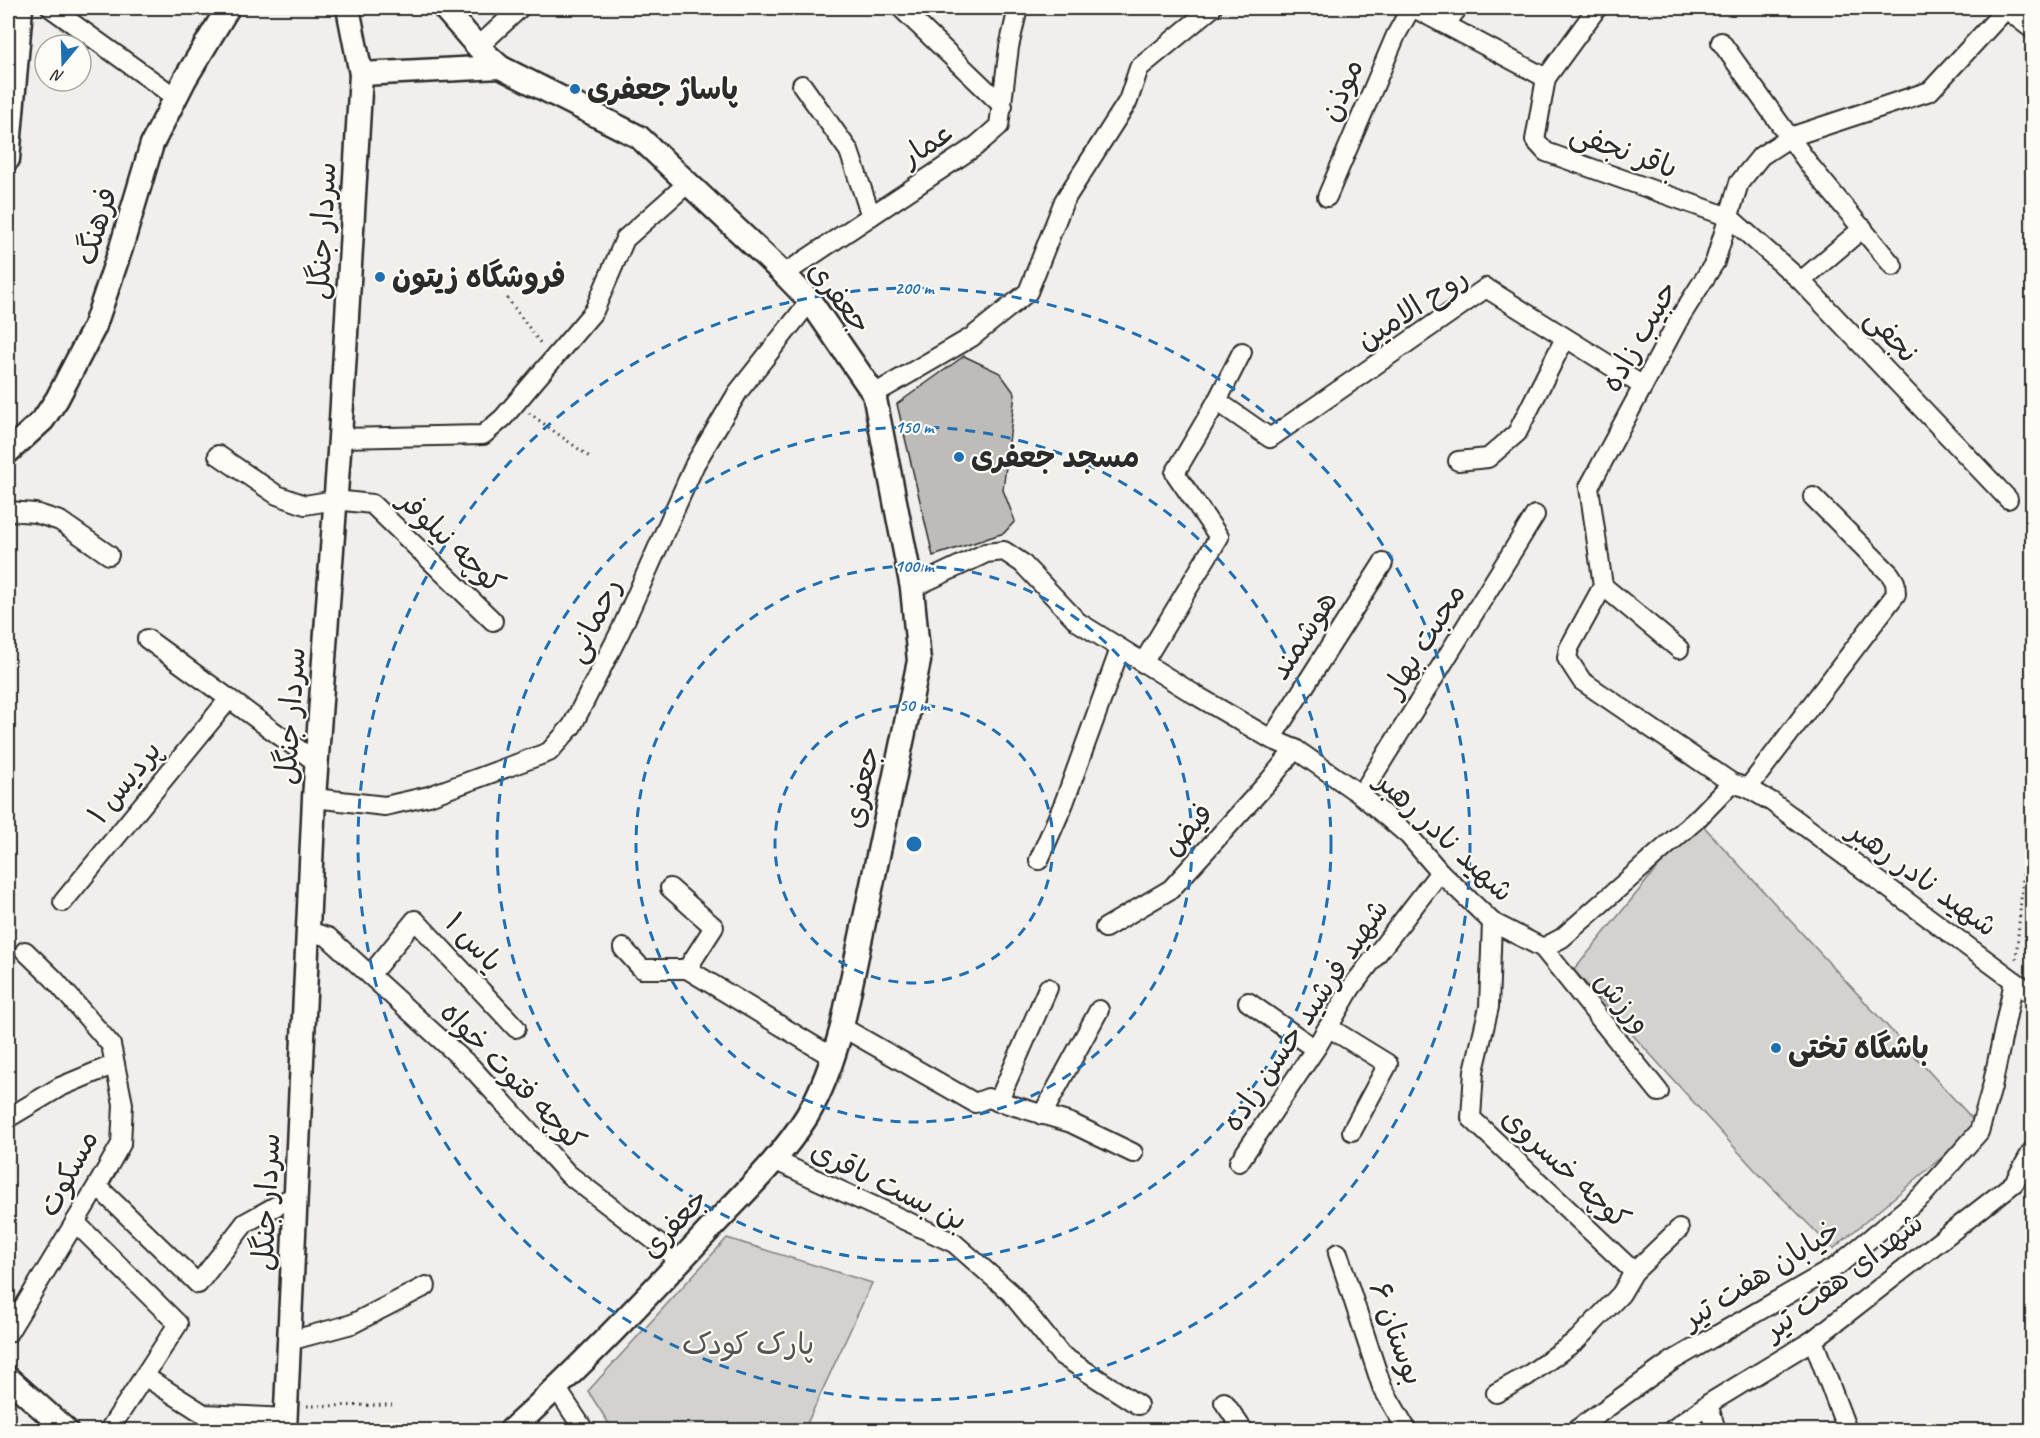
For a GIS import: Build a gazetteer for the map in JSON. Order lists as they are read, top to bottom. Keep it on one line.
{"streets":{"main road":["فرهنگ","سردار جنگل","جعفری"],"street":["موذن","عمار","باقر نجفی","روح الامین","نجفی","حبیب زاده","کوچه نیلوفر","رحمانی","هوشمند","محبت بهار","پردیس ۱","فیض","شهید نادر رهبر","یاس ۱","ورزش","شهید فرشید حسن زاده","کوچه فتوت خواه","کوچه خسروی","مسکوت","بن بست باقری","خیابان هفت تیر","شهدای هفت تیر","بوستان ۶"]},"crossings":[["عمار","جعفری"],["باقر نجفی","نجفی"],["باقر نجفی","حبیب زاده"],["سردار جنگل","کوچه نیلوفر"],["سردار جنگل","رحمانی"],["سردار جنگل","کوچه فتوت خواه"],["جعفری","رحمانی"],["جعفری","شهید نادر رهبر"],["جعفری","کوچه فتوت خواه"],["جعفری","بن بست باقری"],["روح الامین","حبیب زاده"],["نجفی","حبیب زاده"],["هوشمند","شهید نادر رهبر"],["محبت بهار","شهید نادر رهبر"],["فیض","شهید نادر رهبر"],["شهید نادر رهبر","ورزش"],["شهید نادر رهبر","شهید فرشید حسن زاده"],["شهید نادر رهبر","کوچه خسروی"],["شهید نادر رهبر","خیابان هفت تیر"],["یاس ۱","کوچه فتوت خواه"]],"parks":["پارک کودک"],"places":["پاساژ جعفری","فروشگاه زیتون","مسجد جعفری","باشگاه تختی"],"north":"bottom","rings":["200 m","150 m","100 m","50 m"]}
